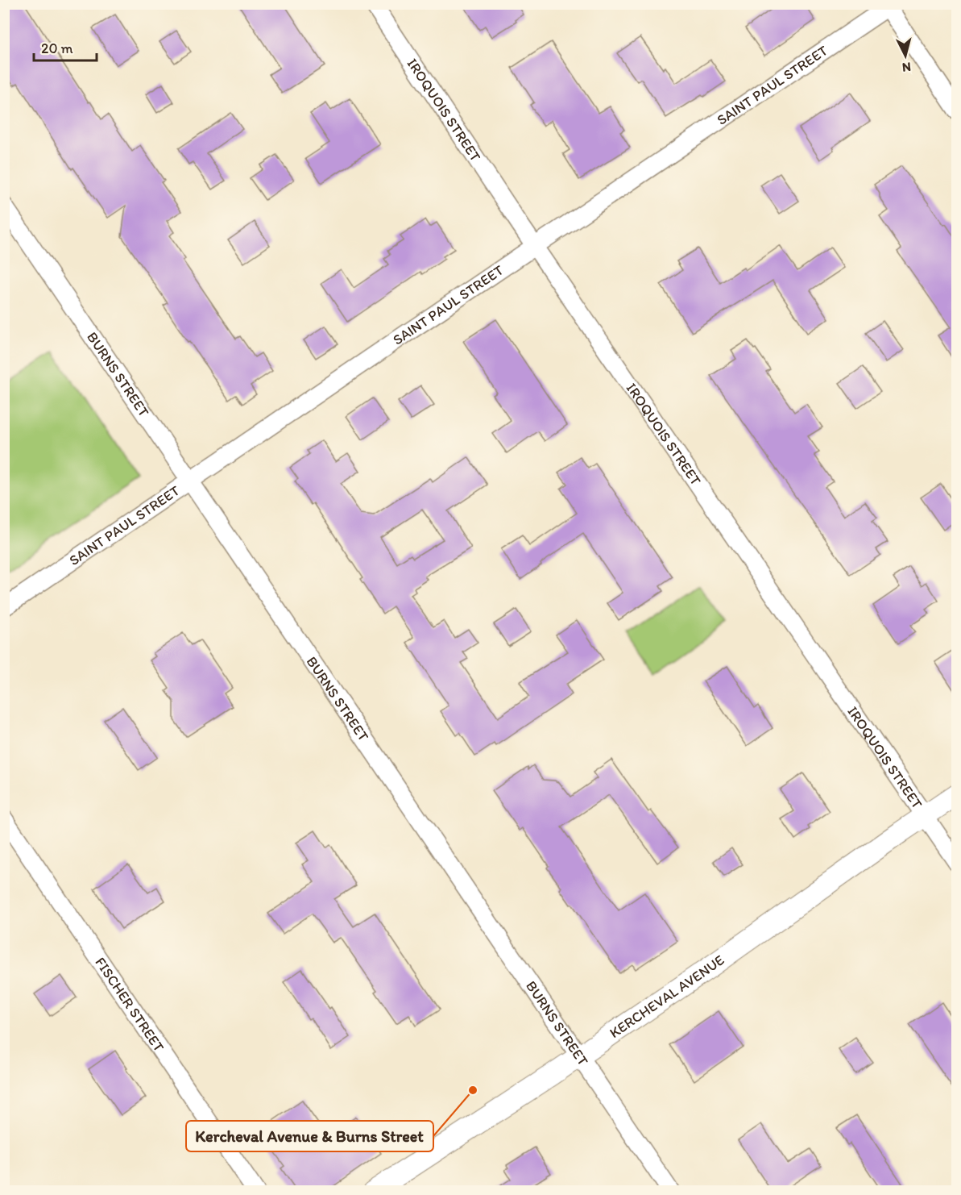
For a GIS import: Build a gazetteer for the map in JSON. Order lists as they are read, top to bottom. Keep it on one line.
{"streets":{"street":["SAINT PAUL STREET","IROQUOIS STREET","BURNS STREET","KERCHEVAL AVENUE","FISCHER STREET"]},"crossings":[["SAINT PAUL STREET","IROQUOIS STREET"],["SAINT PAUL STREET","BURNS STREET"],["IROQUOIS STREET","KERCHEVAL AVENUE"],["BURNS STREET","KERCHEVAL AVENUE"]],"places":["Kercheval Avenue & Burns Street"],"scale_bar":"20 m","north":"bottom"}
